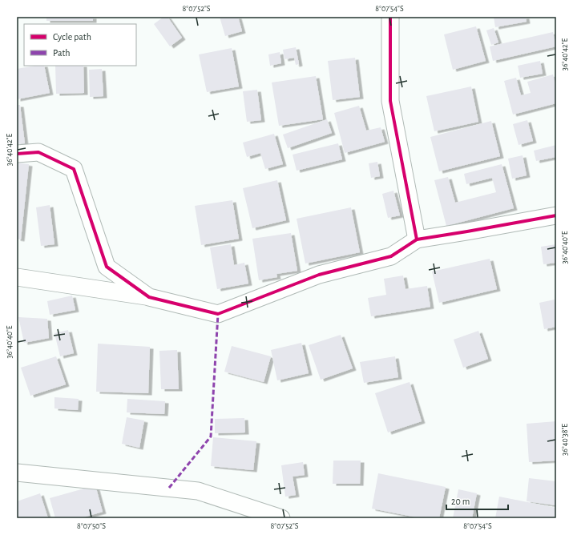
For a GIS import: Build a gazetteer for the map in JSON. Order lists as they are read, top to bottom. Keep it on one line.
{"legend":["Cycle path","Path"],"scale_bar":"20 m","coordinates":["8°07'52\"S","8°07'54\"S","36°40'42\"E","36°40'40\"E","36°40'38\"E","8°07'50\"S"]}
